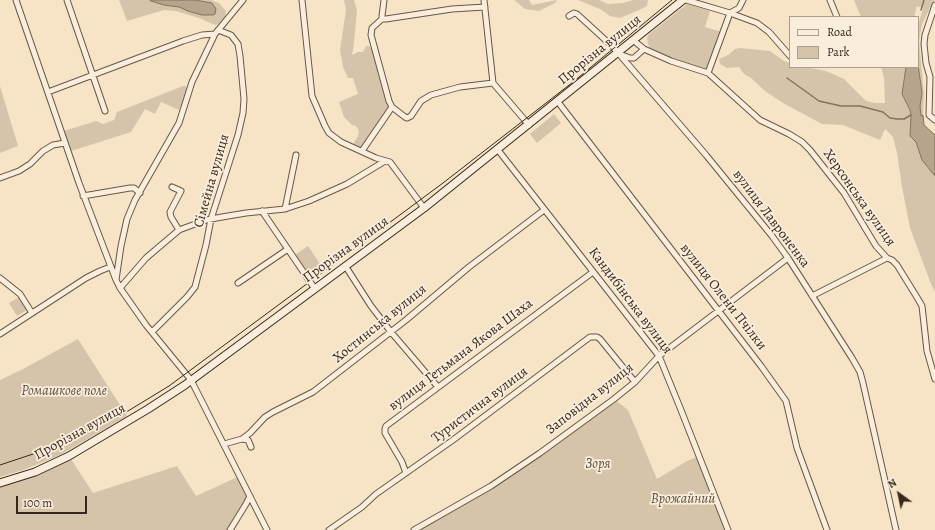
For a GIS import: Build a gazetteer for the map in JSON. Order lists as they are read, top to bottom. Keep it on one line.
{"streets":{"main road":["Прорізна вулиця"],"street":["Сімейна вулиця","Херсонська вулиця","вулиця Лавроненка","вулиця Олени Пчілки","Кандибінська вулиця","Хостинська вулиця","вулиця Гетьмана Якова Шаха","Заповідна вулиця","Туристична вулиця"]},"crossings":[["Прорізна вулиця","Херсонська вулиця"],["Прорізна вулиця","вулиця Лавроненка"],["Прорізна вулиця","вулиця Олени Пчілки"],["Прорізна вулиця","Кандибінська вулиця"],["вулиця Лавроненка","Заповідна вулиця"],["вулиця Олени Пчілки","Заповідна вулиця"],["Кандибінська вулиця","Хостинська вулиця"],["Кандибінська вулиця","вулиця Гетьмана Якова Шаха"],["Кандибінська вулиця","Заповідна вулиця"],["вулиця Гетьмана Якова Шаха","Туристична вулиця"],["Заповідна вулиця","Туристична вулиця"]],"parks":["Ромашкове поле","Зоря","Врожайний"],"legend":["Road","Park"],"scale_bar":"100 m","north":"top left"}
